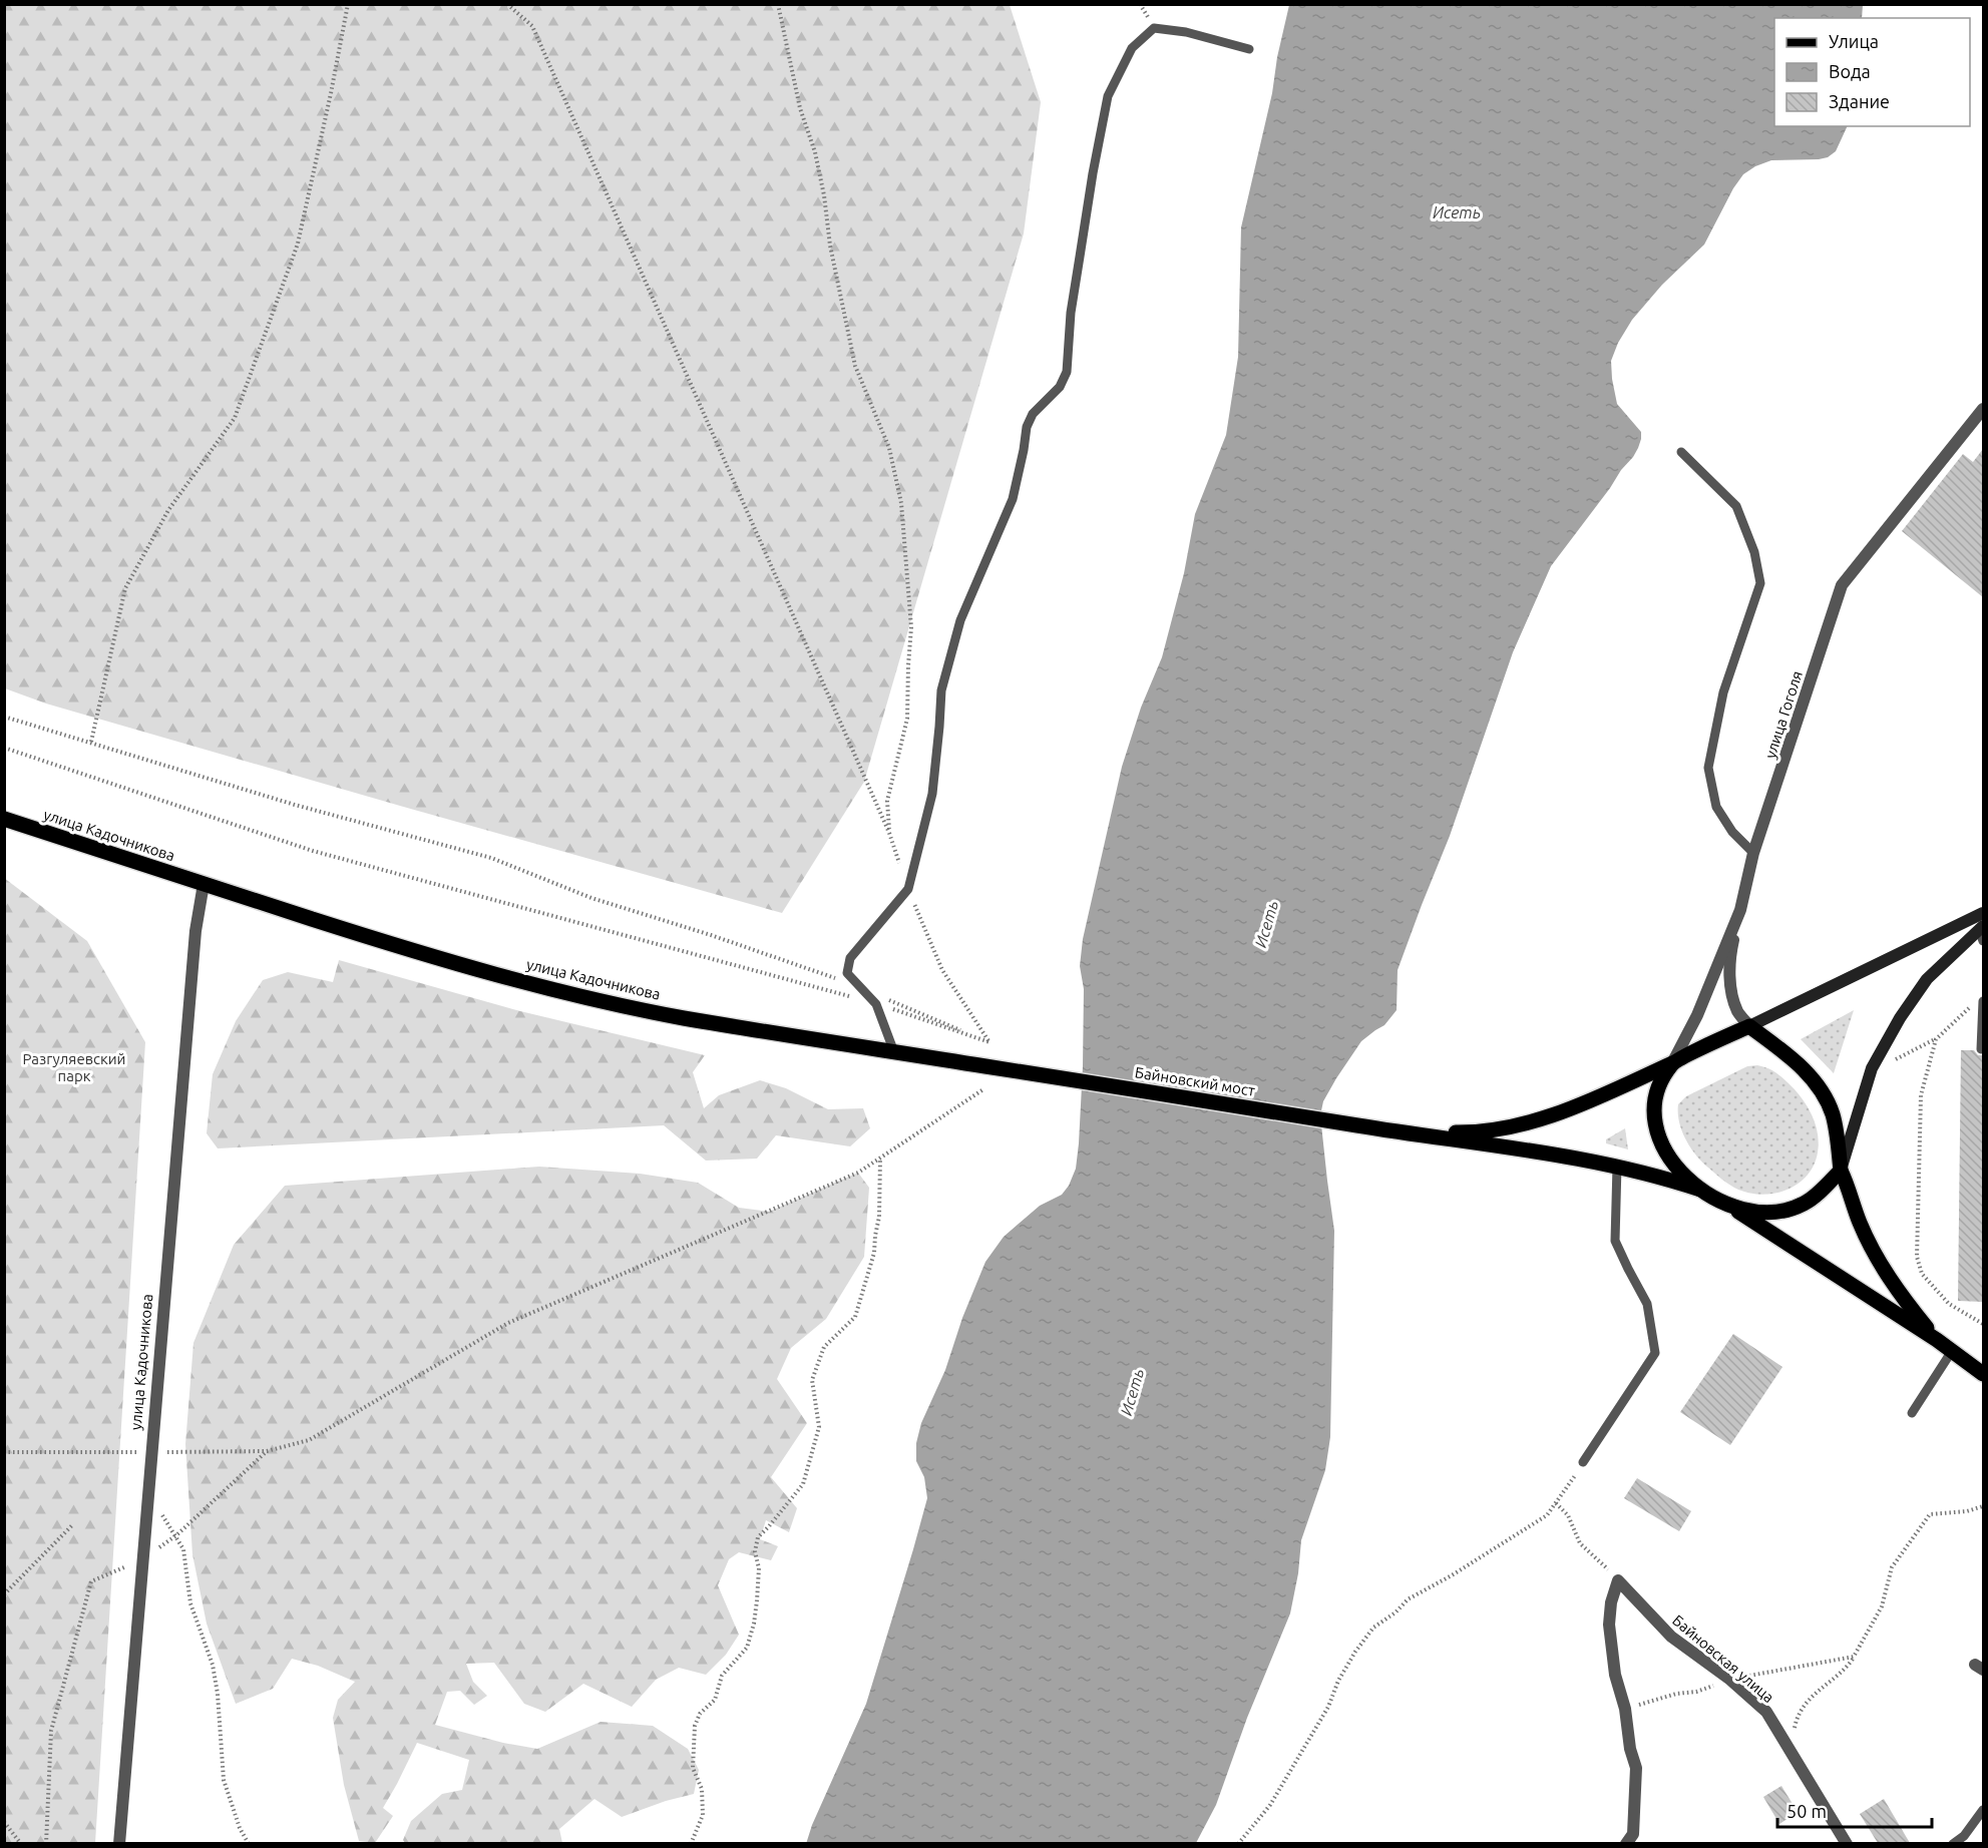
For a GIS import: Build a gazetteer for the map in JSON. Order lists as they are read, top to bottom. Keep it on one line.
{"streets":{"main road":["улица Кадочникова","Байновский мост"],"street":["улица Гоголя","Байновская улица"]},"crossings":[["улица Кадочникова","Байновский мост"]],"water":["Исеть"],"parks":["Разгуляевский парк"],"legend":["Улица","Вода","Здание"],"scale_bar":"50 m"}
